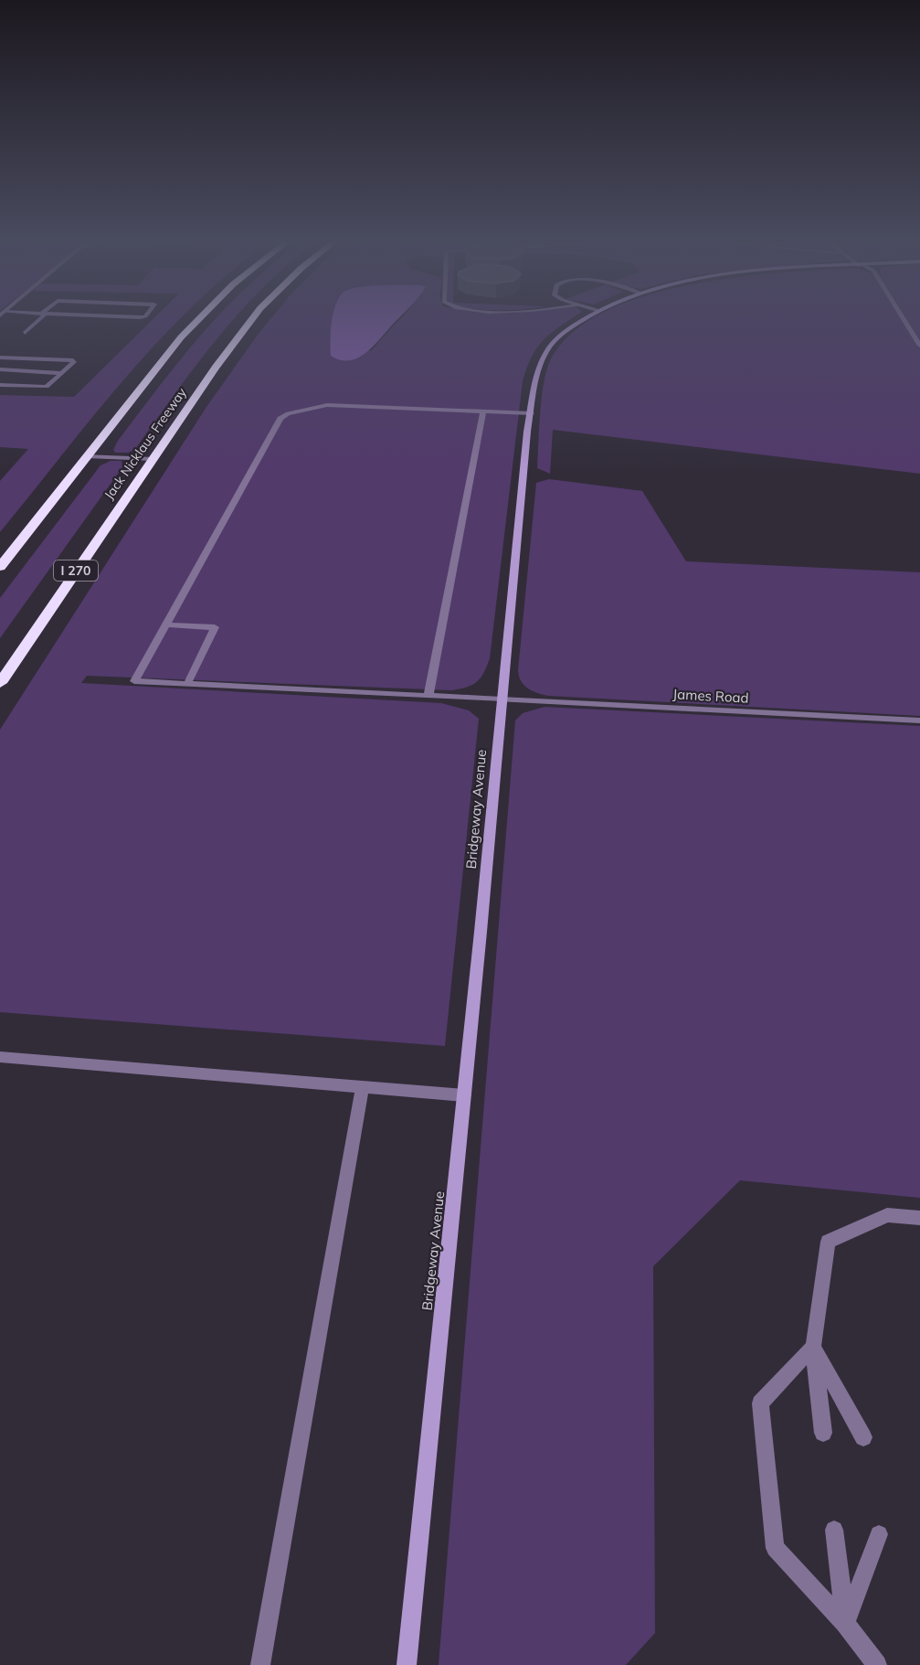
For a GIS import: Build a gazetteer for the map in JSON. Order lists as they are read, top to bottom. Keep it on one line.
{"streets":{"highway":["Jack Nicklaus Freeway","I 270"],"street":["James Road","Bridgeway Avenue"]},"crossings":[["James Road","Bridgeway Avenue"]]}
